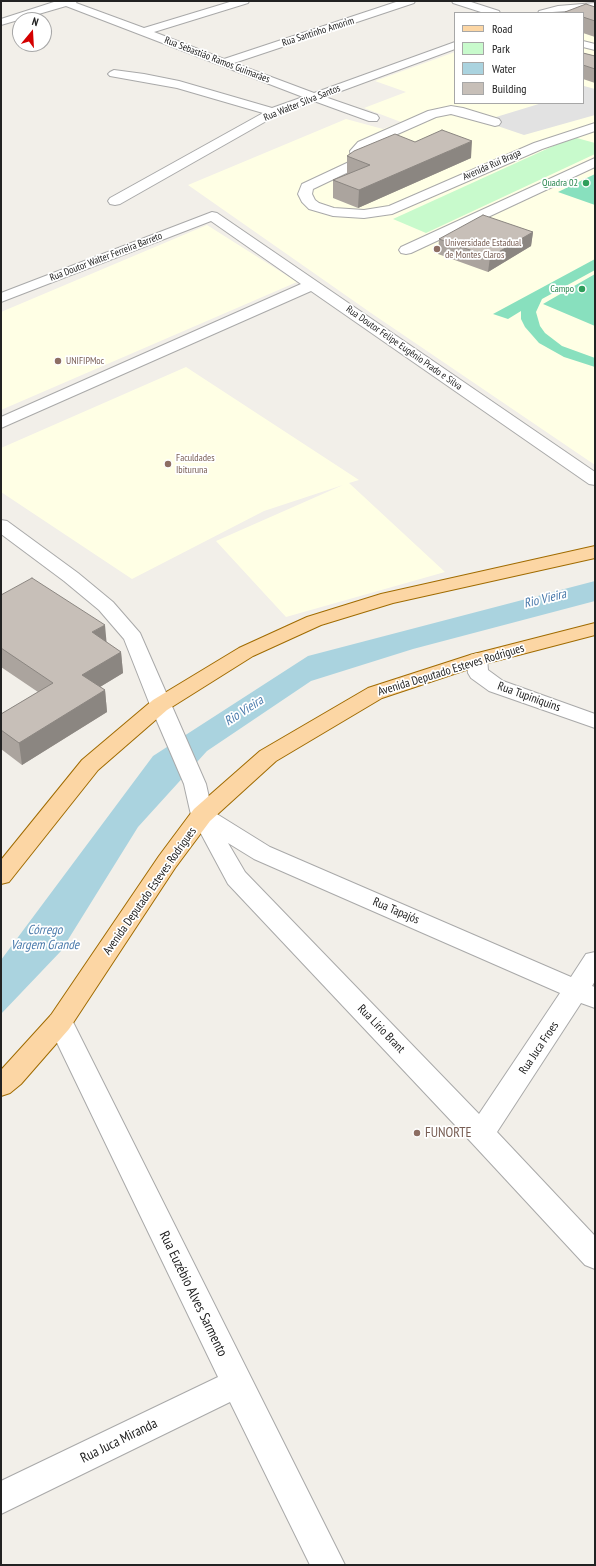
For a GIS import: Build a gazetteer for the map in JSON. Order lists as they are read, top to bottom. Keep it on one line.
{"streets":{"main road":["Avenida Deputado Esteves Rodrigues"],"street":["Rua Santinho Amorim","Rua Sebastião Ramos Guimarães","Rua Walter Silva Santos","Avenida Rui Braga","Rua Doutor Walter Ferreira Barreto","Rua Doutor Felipe Eugênio Prado e Silva","Rua Tupiniquins","Rua Tapajós","Rua Lírio Brant","Rua Juca Froes","Rua Euzébio Alves Sarmento","Rua Juca Miranda"]},"crossings":[["Rua Santinho Amorim","Rua Sebastião Ramos Guimarães"],["Rua Sebastião Ramos Guimarães","Rua Walter Silva Santos"],["Rua Doutor Walter Ferreira Barreto","Rua Doutor Felipe Eugênio Prado e Silva"],["Avenida Deputado Esteves Rodrigues","Rua Tupiniquins"],["Avenida Deputado Esteves Rodrigues","Rua Tapajós"],["Avenida Deputado Esteves Rodrigues","Rua Lírio Brant"],["Avenida Deputado Esteves Rodrigues","Rua Euzébio Alves Sarmento"],["Rua Tapajós","Rua Lírio Brant"],["Rua Tapajós","Rua Juca Froes"],["Rua Lírio Brant","Rua Juca Froes"],["Rua Euzébio Alves Sarmento","Rua Juca Miranda"]],"water":["Rio Vieira","Córrego Vargem Grande"],"places":["Quadra 02","Universidade Estadual de Montes Claros","Campo","UNIFIPMoc","Faculdades Ibituruna","FUNORTE"],"legend":["Road","Park","Water","Building"],"north":"top"}
